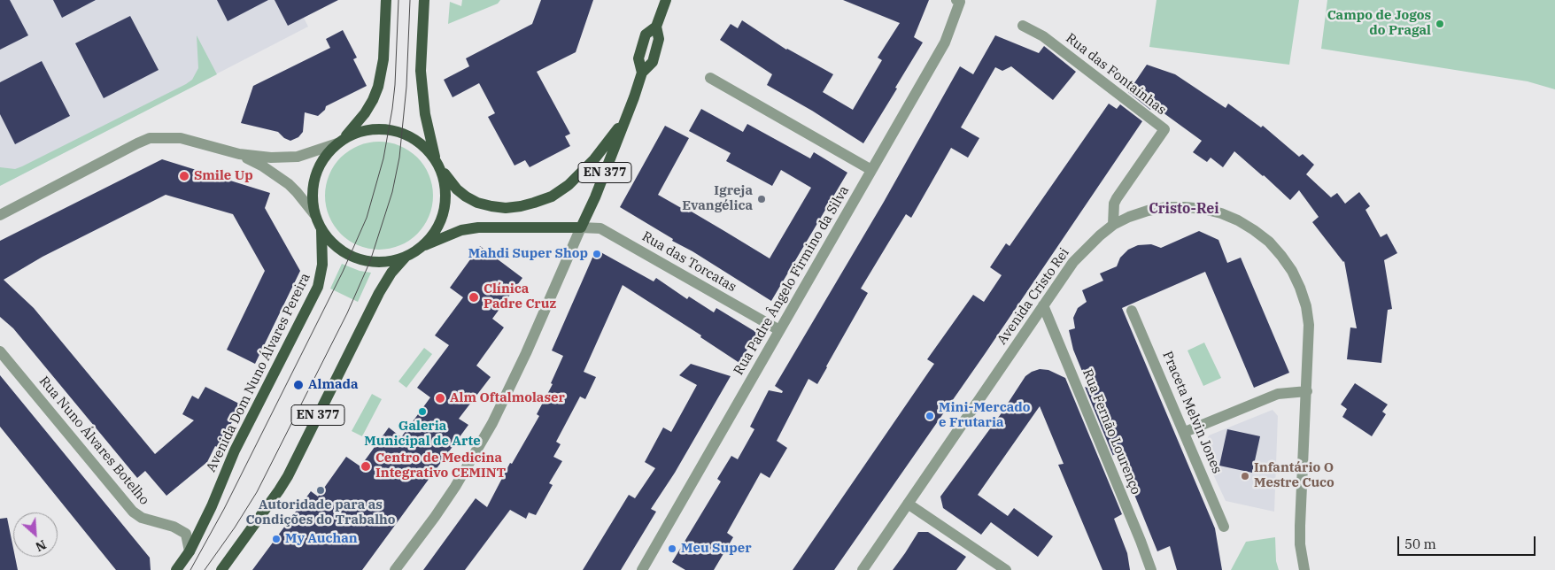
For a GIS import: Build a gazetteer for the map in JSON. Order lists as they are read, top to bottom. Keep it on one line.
{"streets":{"main road":["EN 377","Avenida Dom Nuno Álvares Pereira"],"street":["Rua das Fontaínhas","Rua das Torcatas","Rua Padre Ângelo Firmino da Silva","Avenida Cristo Rei","Praceta Melvin Jones","Rua Fernão Lourenço","Rua Nuno Álvares Botelho"]},"crossings":[["Rua das Fontaínhas","Avenida Cristo Rei"],["EN 377","Rua das Torcatas"],["EN 377","Avenida Dom Nuno Álvares Pereira"],["Rua das Torcatas","Rua Padre Ângelo Firmino da Silva"],["Avenida Cristo Rei","Rua Fernão Lourenço"],["Avenida Dom Nuno Álvares Pereira","Rua Nuno Álvares Botelho"]],"districts":["Cristo-Rei"],"places":["Campo de Jogos do Pragal","Smile Up","Igreja Evangélica","Mahdi Super Shop","Clínica Padre Cruz","Almada","Alm Oftalmolaser","Galeria Municipal de Arte","Mini-Mercado e Frutaria","Centro de Medicina Integrativo CEMINT","Infantário O Mestre Cuco","Autoridade para as Condições do Trabalho","My Auchan","Meu Super"],"scale_bar":"50 m","north":"bottom right"}
